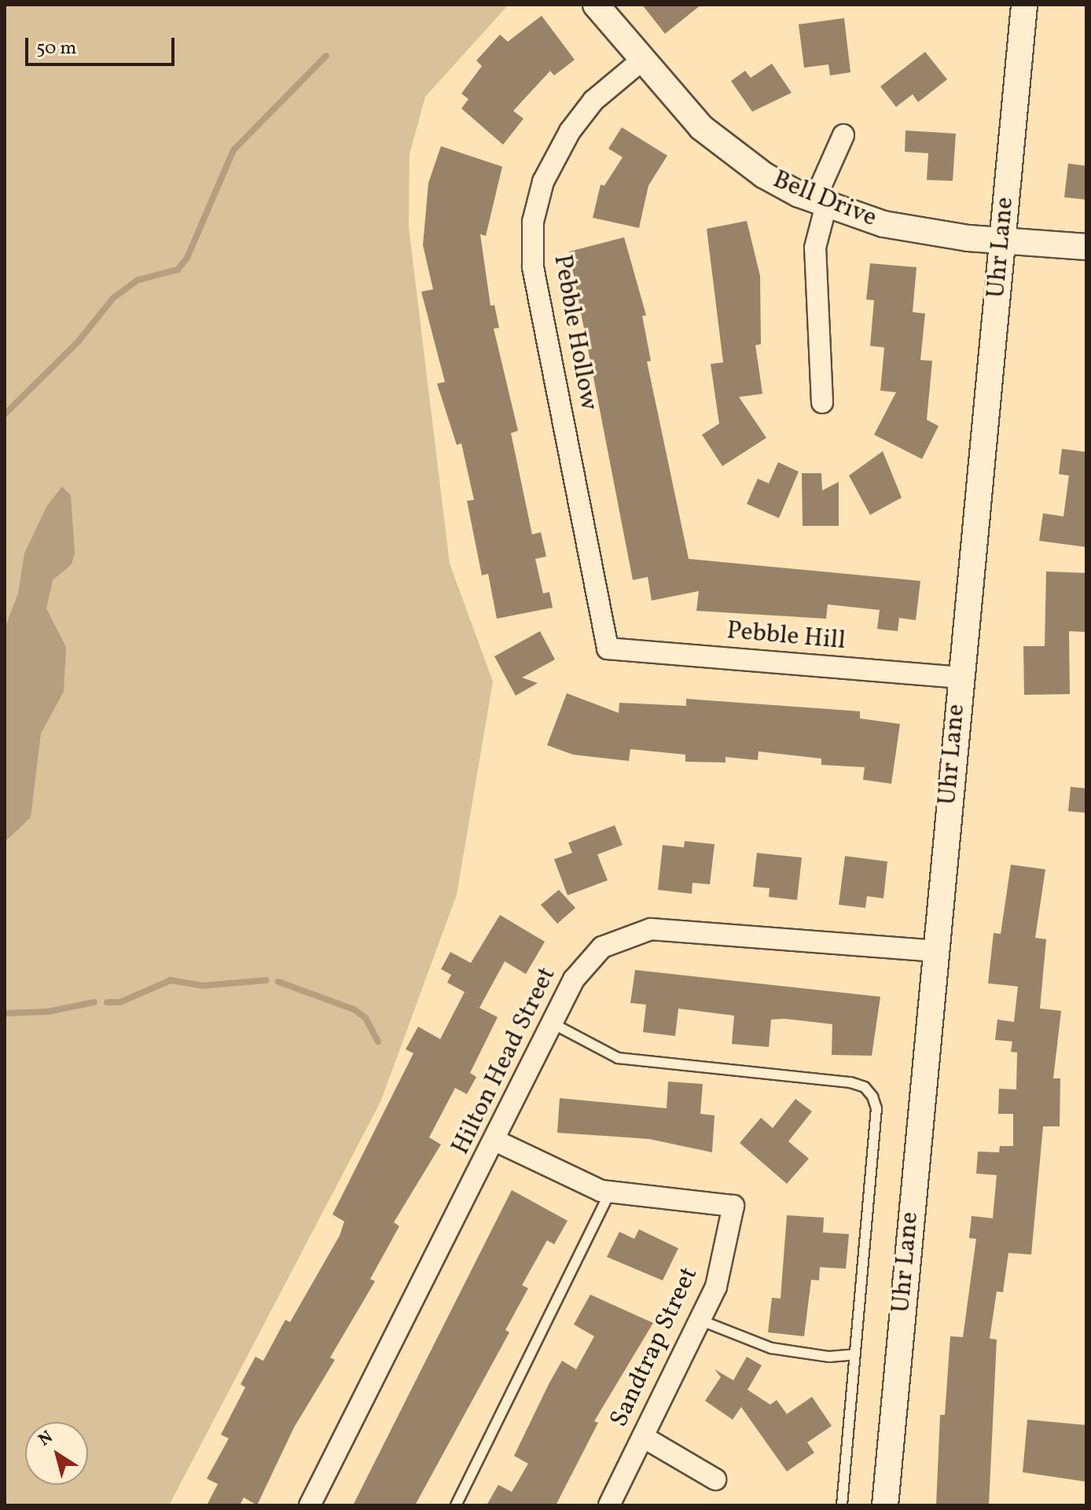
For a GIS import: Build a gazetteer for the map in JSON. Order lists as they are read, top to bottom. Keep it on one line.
{"streets":{"street":["Bell Drive","Uhr Lane","Pebble Hollow","Pebble Hill","Hilton Head Street","Sandtrap Street"]},"crossings":[["Bell Drive","Uhr Lane"],["Bell Drive","Pebble Hollow"],["Uhr Lane","Pebble Hill"],["Uhr Lane","Hilton Head Street"],["Pebble Hollow","Pebble Hill"]],"scale_bar":"50 m","north":"top left"}
